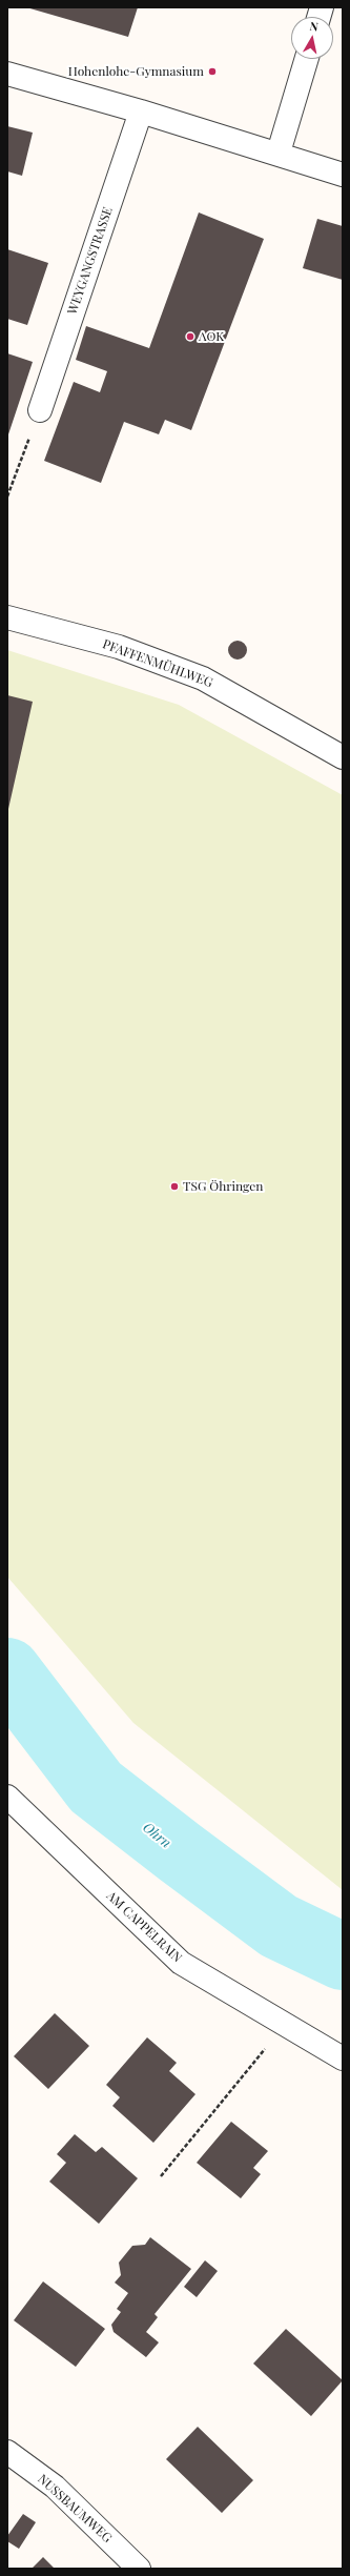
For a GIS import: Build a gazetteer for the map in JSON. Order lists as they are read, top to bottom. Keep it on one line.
{"streets":{"street":["WEYGANGSTRASSE","PFAFFENMÜHLWEG","AM CAPPELRAIN","NUSSBAUMWEG"]},"water":["Ohrn"],"places":["Hohenlohe-Gymnasium","AOK","TSG Öhringen"],"north":"top"}
